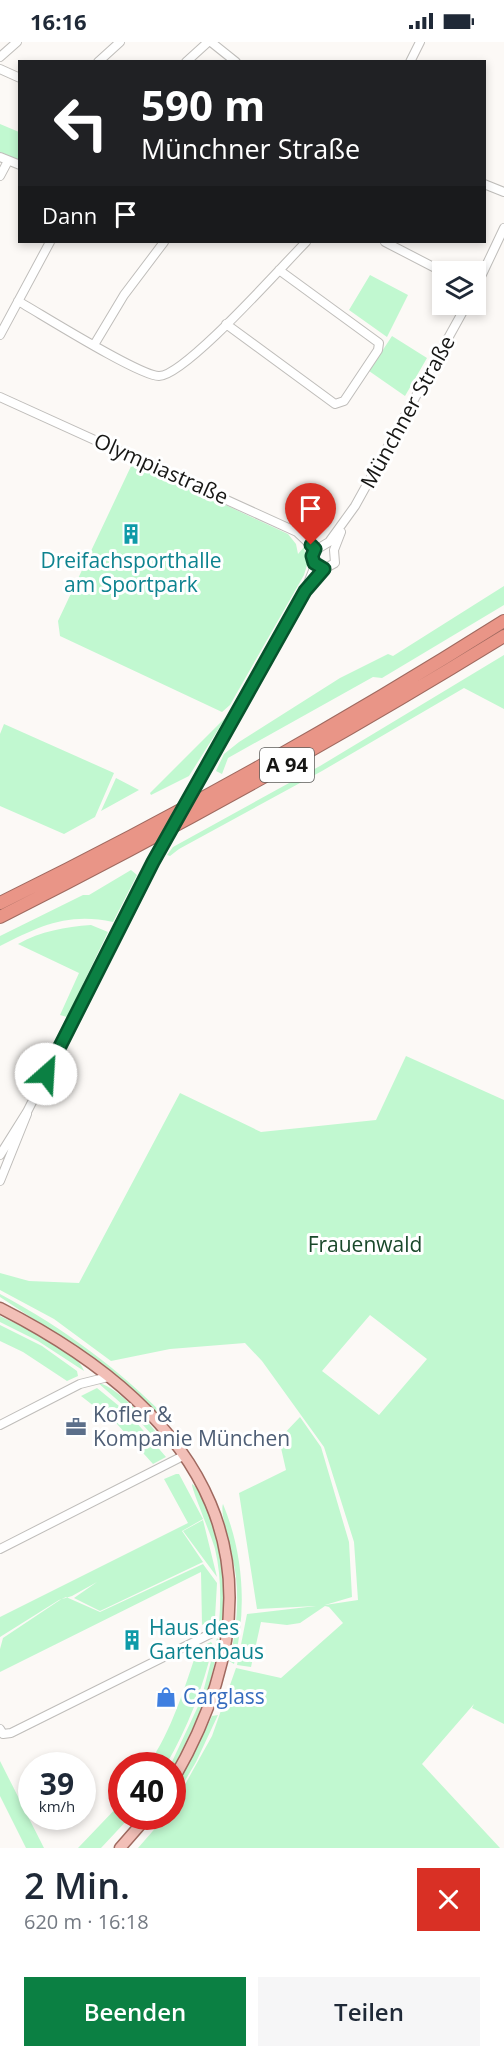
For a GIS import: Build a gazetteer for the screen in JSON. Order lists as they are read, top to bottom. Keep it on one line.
{"streets":{"highway":["A 94"],"street":["Münchner Straße","Olympiastraße"]},"crossings":[["Münchner Straße","Olympiastraße"]],"parks":["Frauenwald"],"places":{"building":["Dreifachsporthalle am Sportpark","Haus des Gartenbaus"],"office":["Kofler & Kompanie München"],"shop":["Carglass"]},"page":{"status":"16:16","turn":["590 m","Münchner Straße"],"then":"Dann","speed":"39 km/h","limit":"40","heading":["2 Min.","620 m · 16:18"],"buttons":["Beenden","Teilen"]}}
